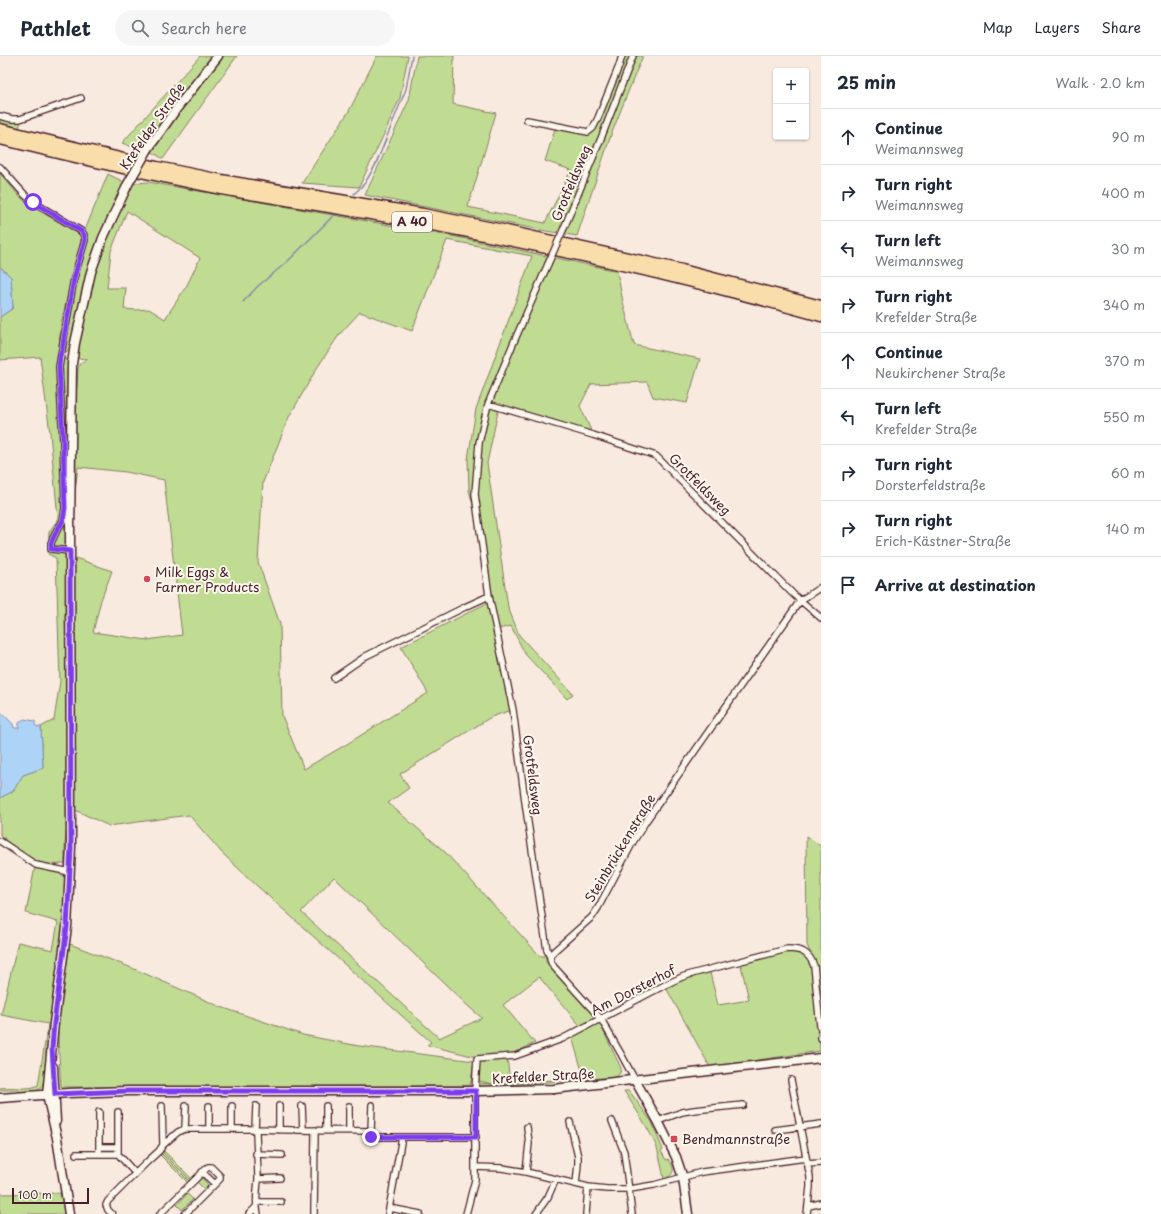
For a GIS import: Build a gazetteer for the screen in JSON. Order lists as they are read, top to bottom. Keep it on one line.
{"streets":{"highway":["A 40"],"main road":["Krefelder Straße"],"street":["Grotfeldsweg","Steinbrückenstraße","Am Dorsterhof"]},"crossings":[["Krefelder Straße","Am Dorsterhof"],["Grotfeldsweg","Steinbrückenstraße"]],"places":{"other":["Milk Eggs & Farmer Products"],"transit":["Bendmannstraße"]},"scale_bar":"100 m","page":{"header":"Pathlet","search":"Search here","nav":["Map","Layers","Share"],"heading":["25 min","Walk · 2.0 km"],"map_buttons":["+","−"],"list":[["Continue","Weimannsweg","90 m"],["Turn right","Weimannsweg","400 m"],["Turn left","Weimannsweg","30 m"],["Turn right","Krefelder Straße","340 m"],["Continue","Neukirchener Straße","370 m"],["Turn left","Krefelder Straße","550 m"],["Turn right","Dorsterfeldstraße","60 m"],["Turn right","Erich-Kästner-Straße","140 m"],"Arrive at destination"],"scale":"100 m"}}
